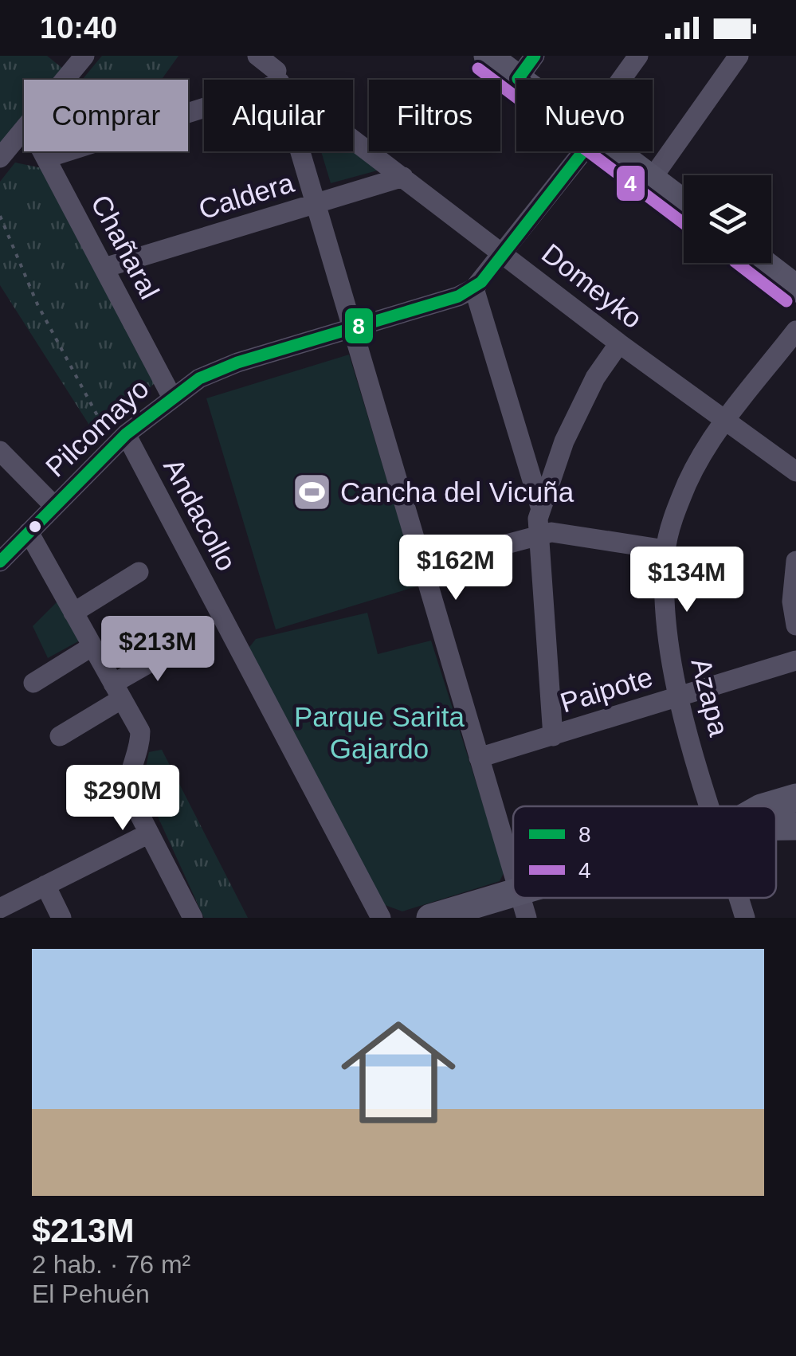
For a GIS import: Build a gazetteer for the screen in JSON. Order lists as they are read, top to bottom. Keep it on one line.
{"streets":{"street":["Caldera","Chañaral","Domeyko","Pilcomayo","Andacollo","Paipote","Azapa"]},"crossings":[["Caldera","Chañaral"],["Caldera","Domeyko"],["Chañaral","Pilcomayo"],["Domeyko","Pilcomayo"],["Domeyko","Azapa"],["Pilcomayo","Andacollo"],["Paipote","Azapa"]],"parks":["Parque Sarita Gajardo"],"places":{"sports":["Cancha del Vicuña"]},"lines":["transit line 8","transit line 4"],"legend":["8","4"],"page":{"status":"10:40","chip":["Comprar","Alquilar","Filtros","Nuevo"],"price":["$162M","$134M","$213M","$290M"],"list":[{"name":"$213M","note":"2 hab. · 76 m² · El Pehuén"}]}}
